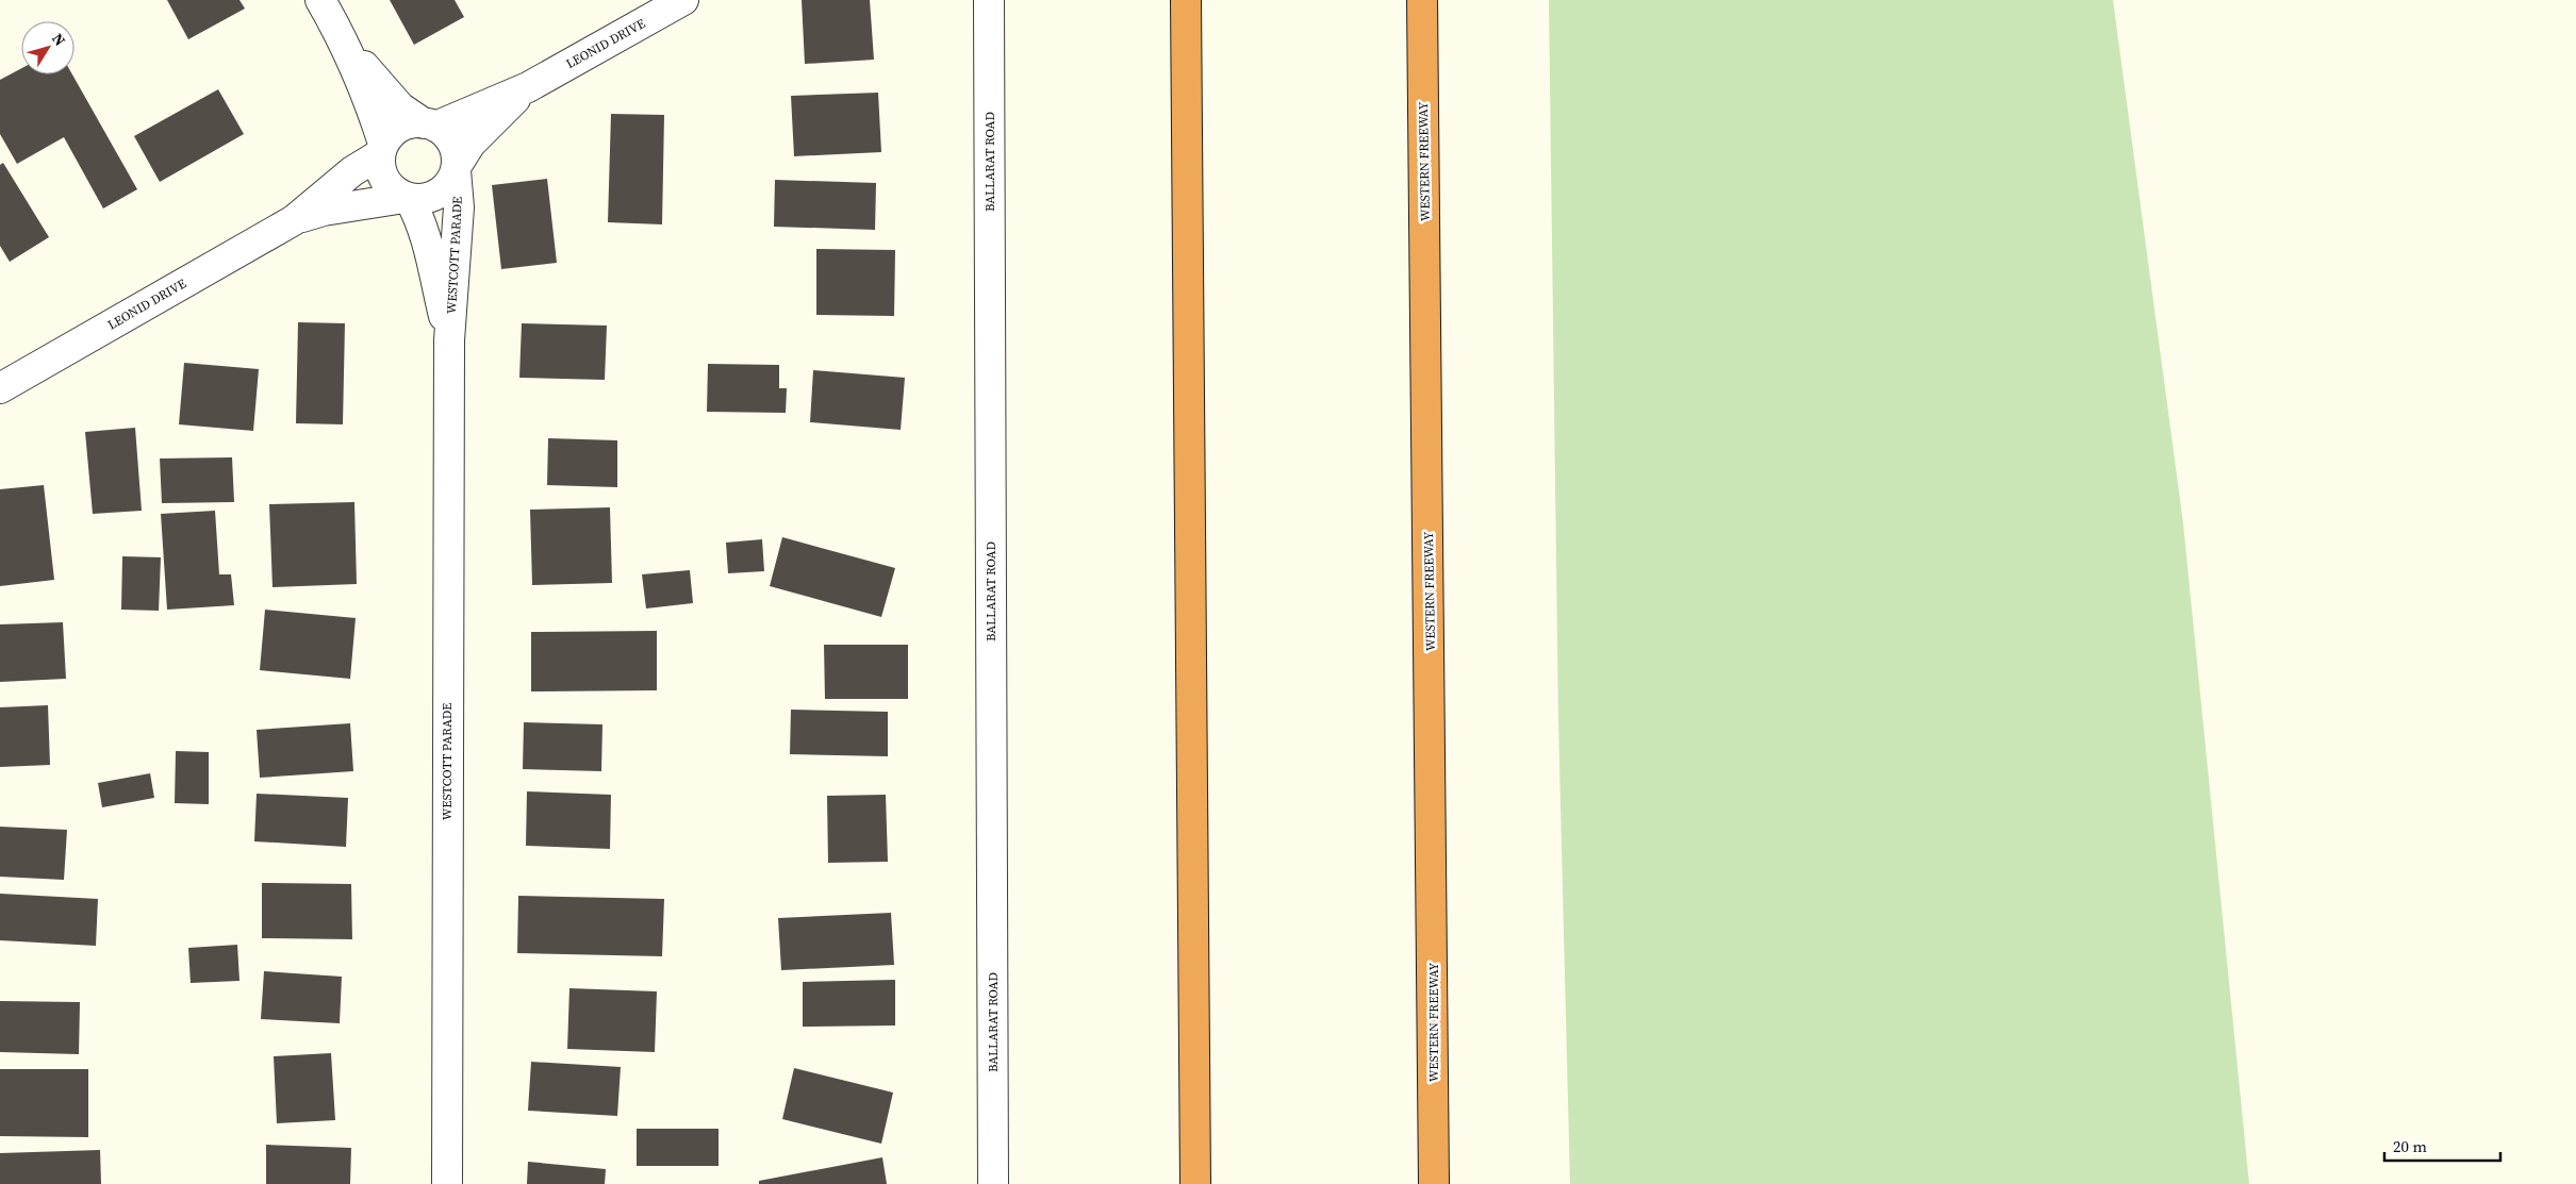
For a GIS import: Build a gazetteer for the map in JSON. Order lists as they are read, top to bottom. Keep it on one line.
{"streets":{"highway":["WESTERN FREEWAY"],"street":["LEONID DRIVE","BALLARAT ROAD","WESTCOTT PARADE"]},"crossings":[["LEONID DRIVE","WESTCOTT PARADE"]],"scale_bar":"20 m","north":"top right"}
